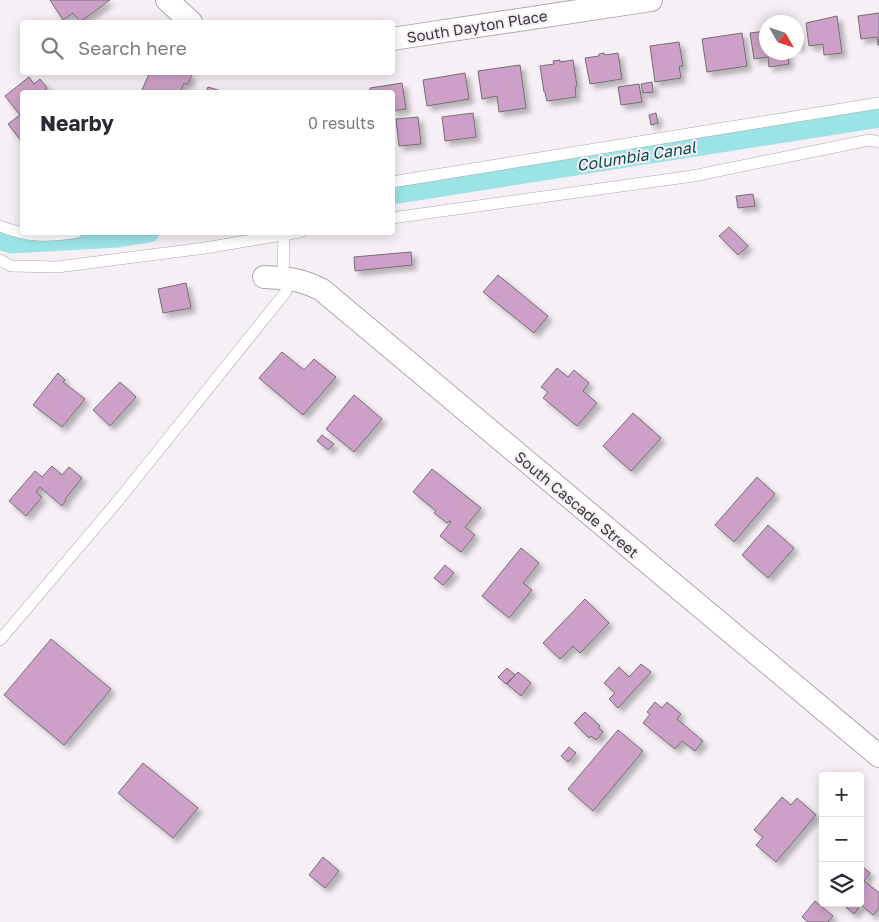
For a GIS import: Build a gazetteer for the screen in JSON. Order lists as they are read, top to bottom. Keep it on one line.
{"streets":{"street":["South Dayton Place","South Cascade Street"]},"water":["Columbia Canal"],"north":"bottom right","page":{"search":"Search here","heading":["Nearby","0 results"],"map_buttons":["+","−"]}}
